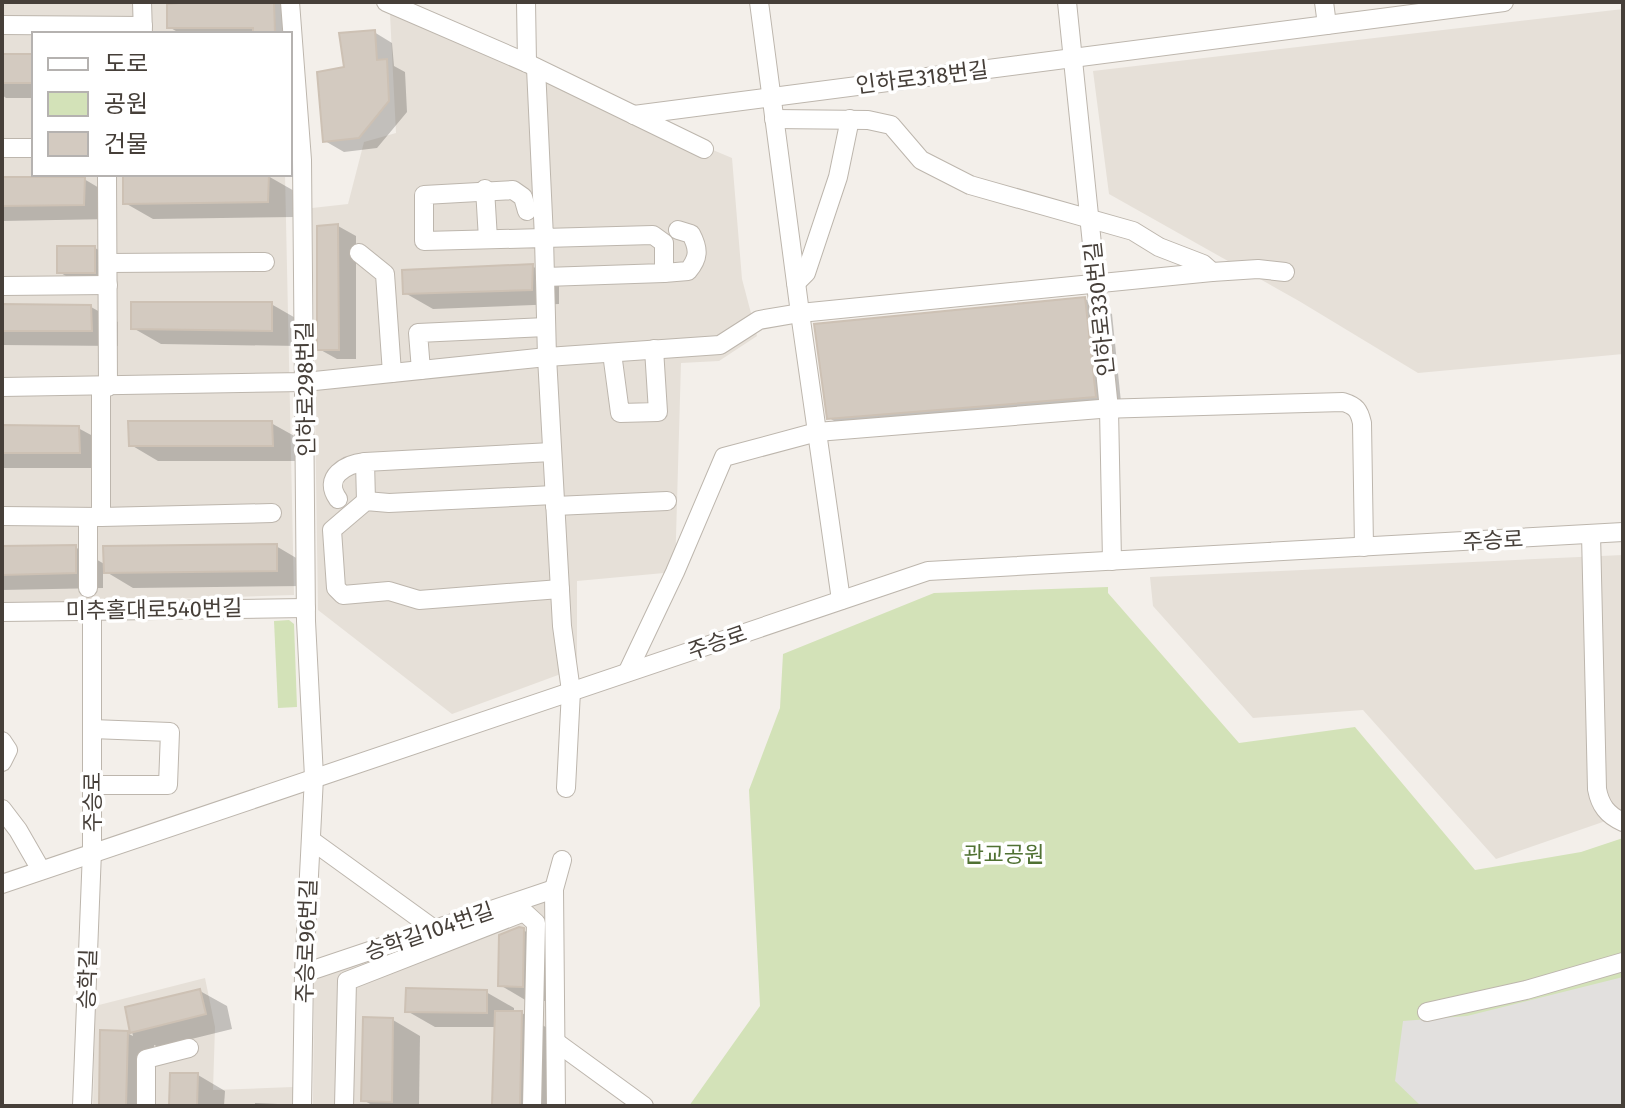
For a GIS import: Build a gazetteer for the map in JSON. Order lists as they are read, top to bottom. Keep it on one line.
{"streets":{"street":["인하로318번길","인하로330번길","인하로298번길","주승로","미추홀대로540번길","승학길104번길","주승로96번길","승학길"]},"crossings":[["인하로318번길","인하로330번길"],["인하로330번길","주승로"],["인하로298번길","주승로"],["인하로298번길","미추홀대로540번길"],["인하로298번길","주승로96번길"],["주승로","미추홀대로540번길"],["주승로","주승로96번길"],["주승로","승학길"],["승학길104번길","주승로96번길"]],"parks":["관교공원"],"legend":["도로","공원","건물"]}
